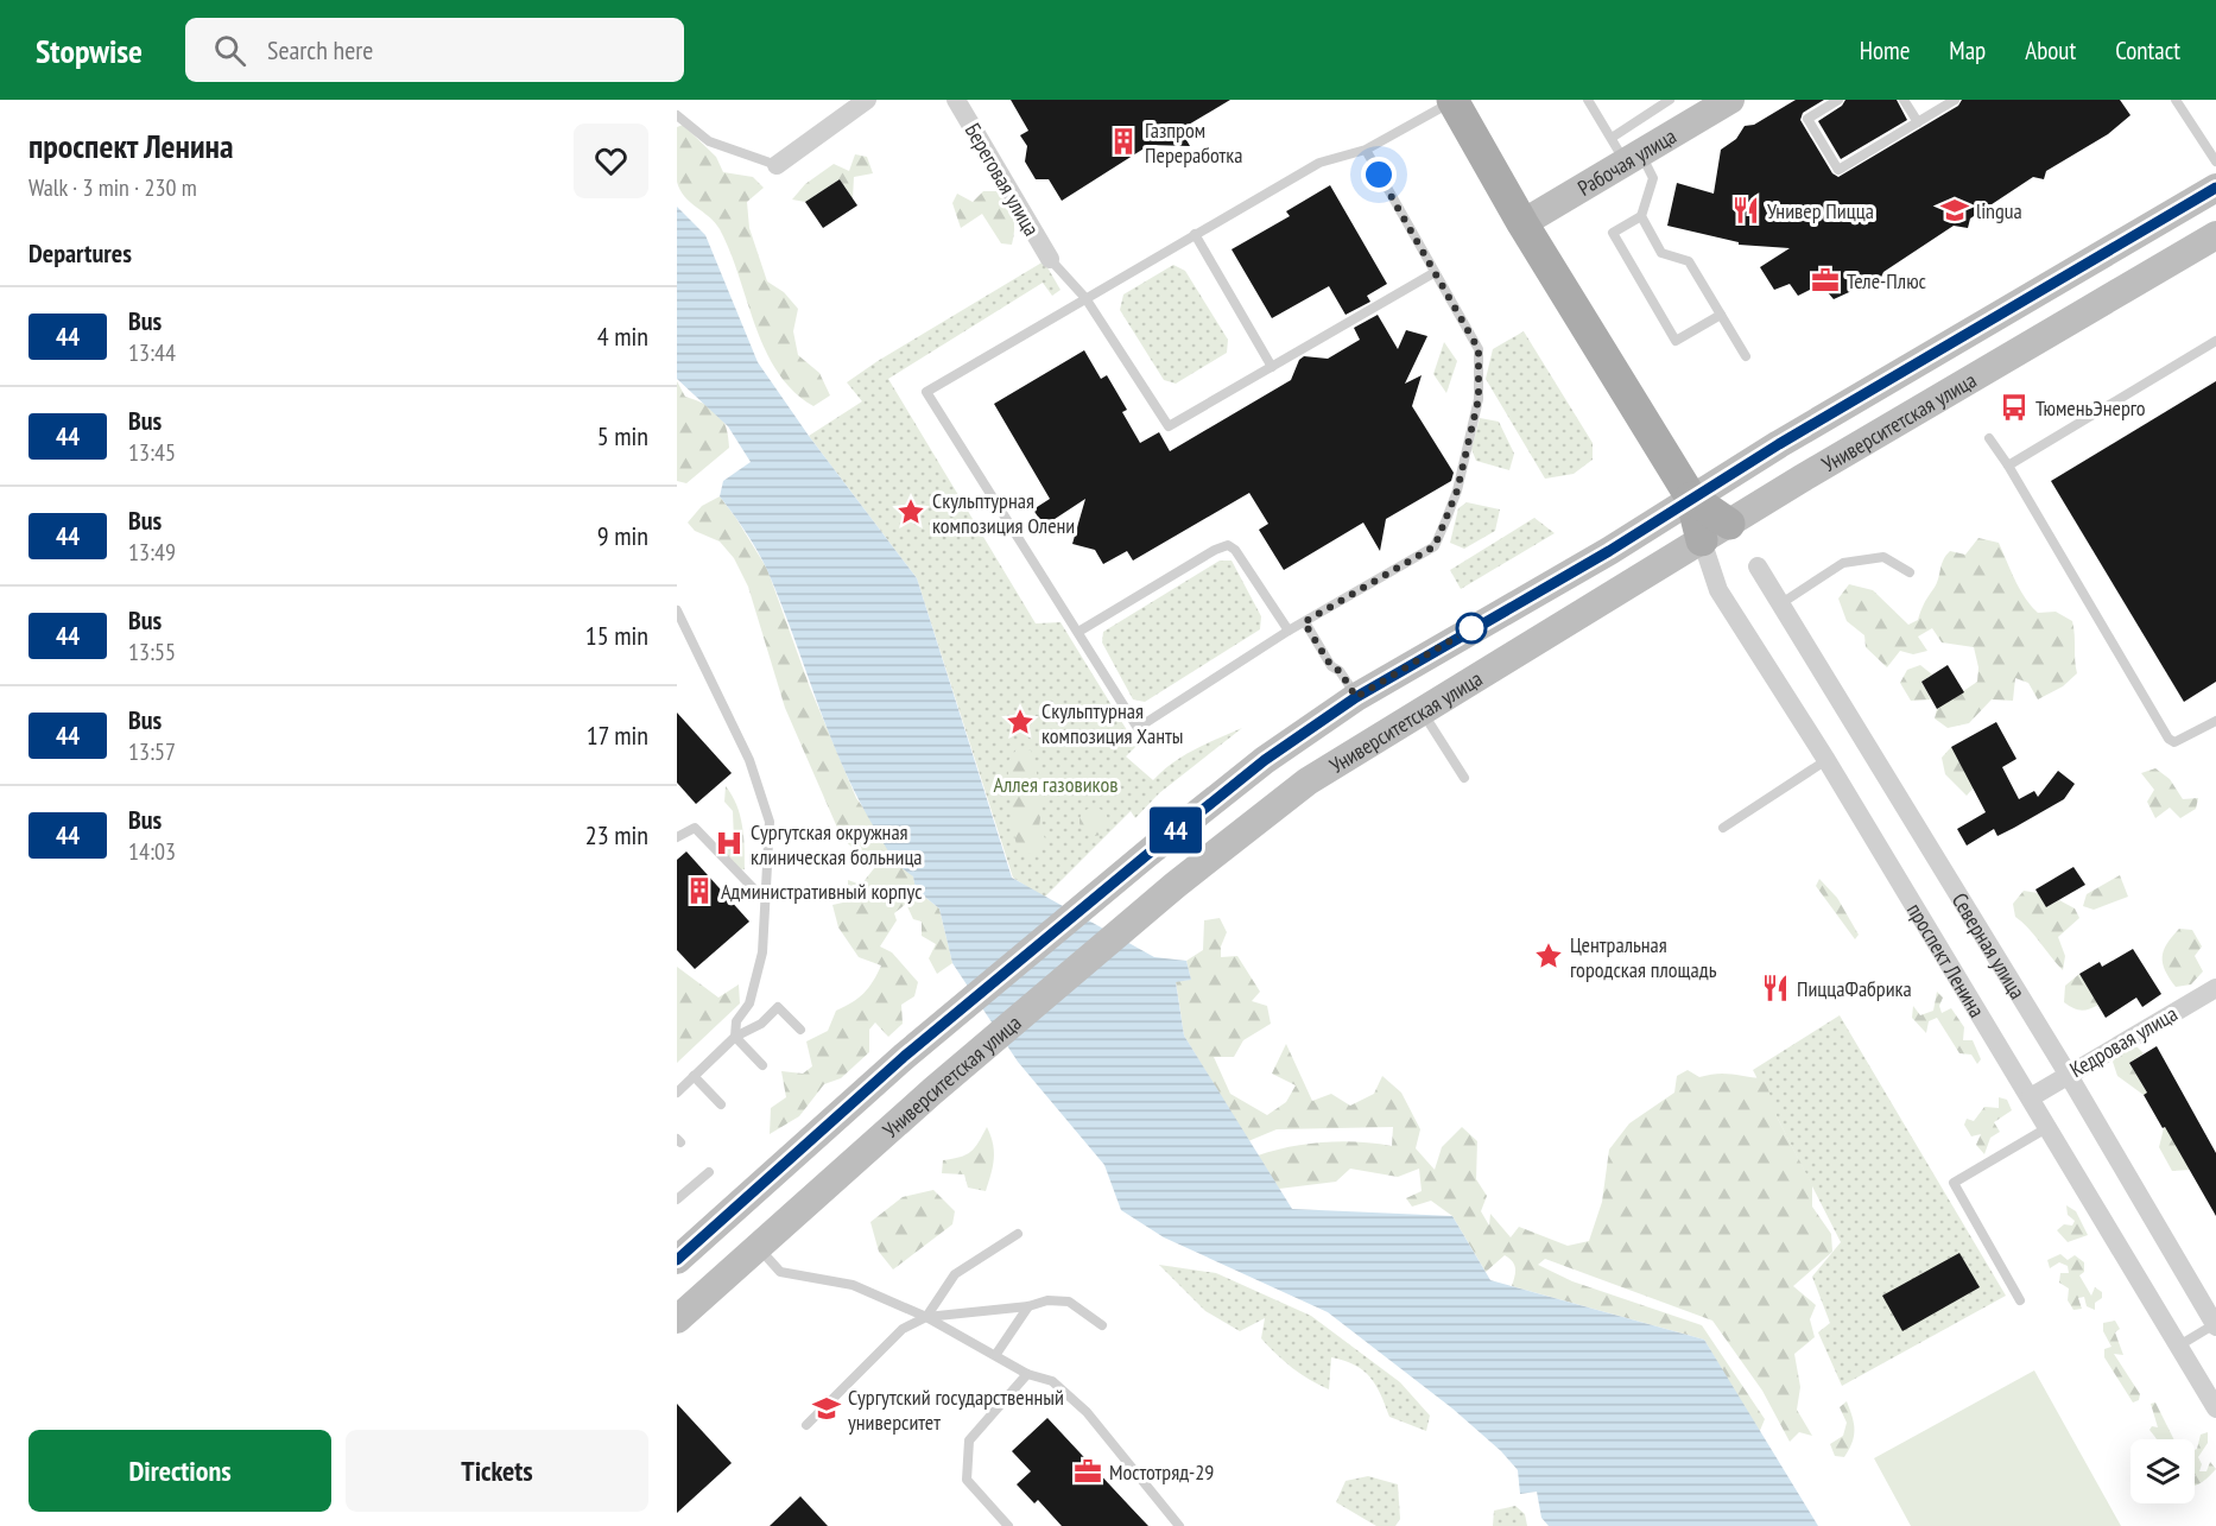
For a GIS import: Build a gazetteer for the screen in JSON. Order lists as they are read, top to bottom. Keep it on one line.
{"streets":{"main road":["Рабочая улица","Университетская улица","проспект Ленина"],"street":["Береговая улица","Северная улица","Кедровая улица"]},"crossings":[["Рабочая улица","проспект Ленина"],["Университетская улица","проспект Ленина"],["Северная улица","Кедровая улица"],["проспект Ленина","Кедровая улица"]],"parks":["Аллея газовиков"],"places":{"building":["Газпром Переработка","Административный корпус"],"restaurant":["Универ Пицца","ПиццаФабрика"],"school or university":["lingua","Сургутский государственный университет"],"office":["Теле-Плюс","Мостотряд-29"],"bus stop":["ТюменьЭнерго"],"place":["Скульптурная композиция Олени","Скульптурная композиция Ханты","Центральная городская площадь"],"hospital":["Сургутская окружная клиническая больница"]},"lines":["bus line 44"],"page":{"header":"Stopwise","search":"Search here","nav":["Home","Map","About","Contact"],"heading":[["проспект Ленина","Walk · 3 min · 230 m"],"Departures"],"on_map":"44","list":[{"mark":"44","name":"Bus","note":"13:44","value":"4 min"},{"mark":"44","name":"Bus","note":"13:45","value":"5 min"},{"mark":"44","name":"Bus","note":"13:49","value":"9 min"},{"mark":"44","name":"Bus","note":"13:55","value":"15 min"},{"mark":"44","name":"Bus","note":"13:57","value":"17 min"},{"mark":"44","name":"Bus","note":"14:03","value":"23 min"}],"buttons":["Directions","Tickets"]}}
